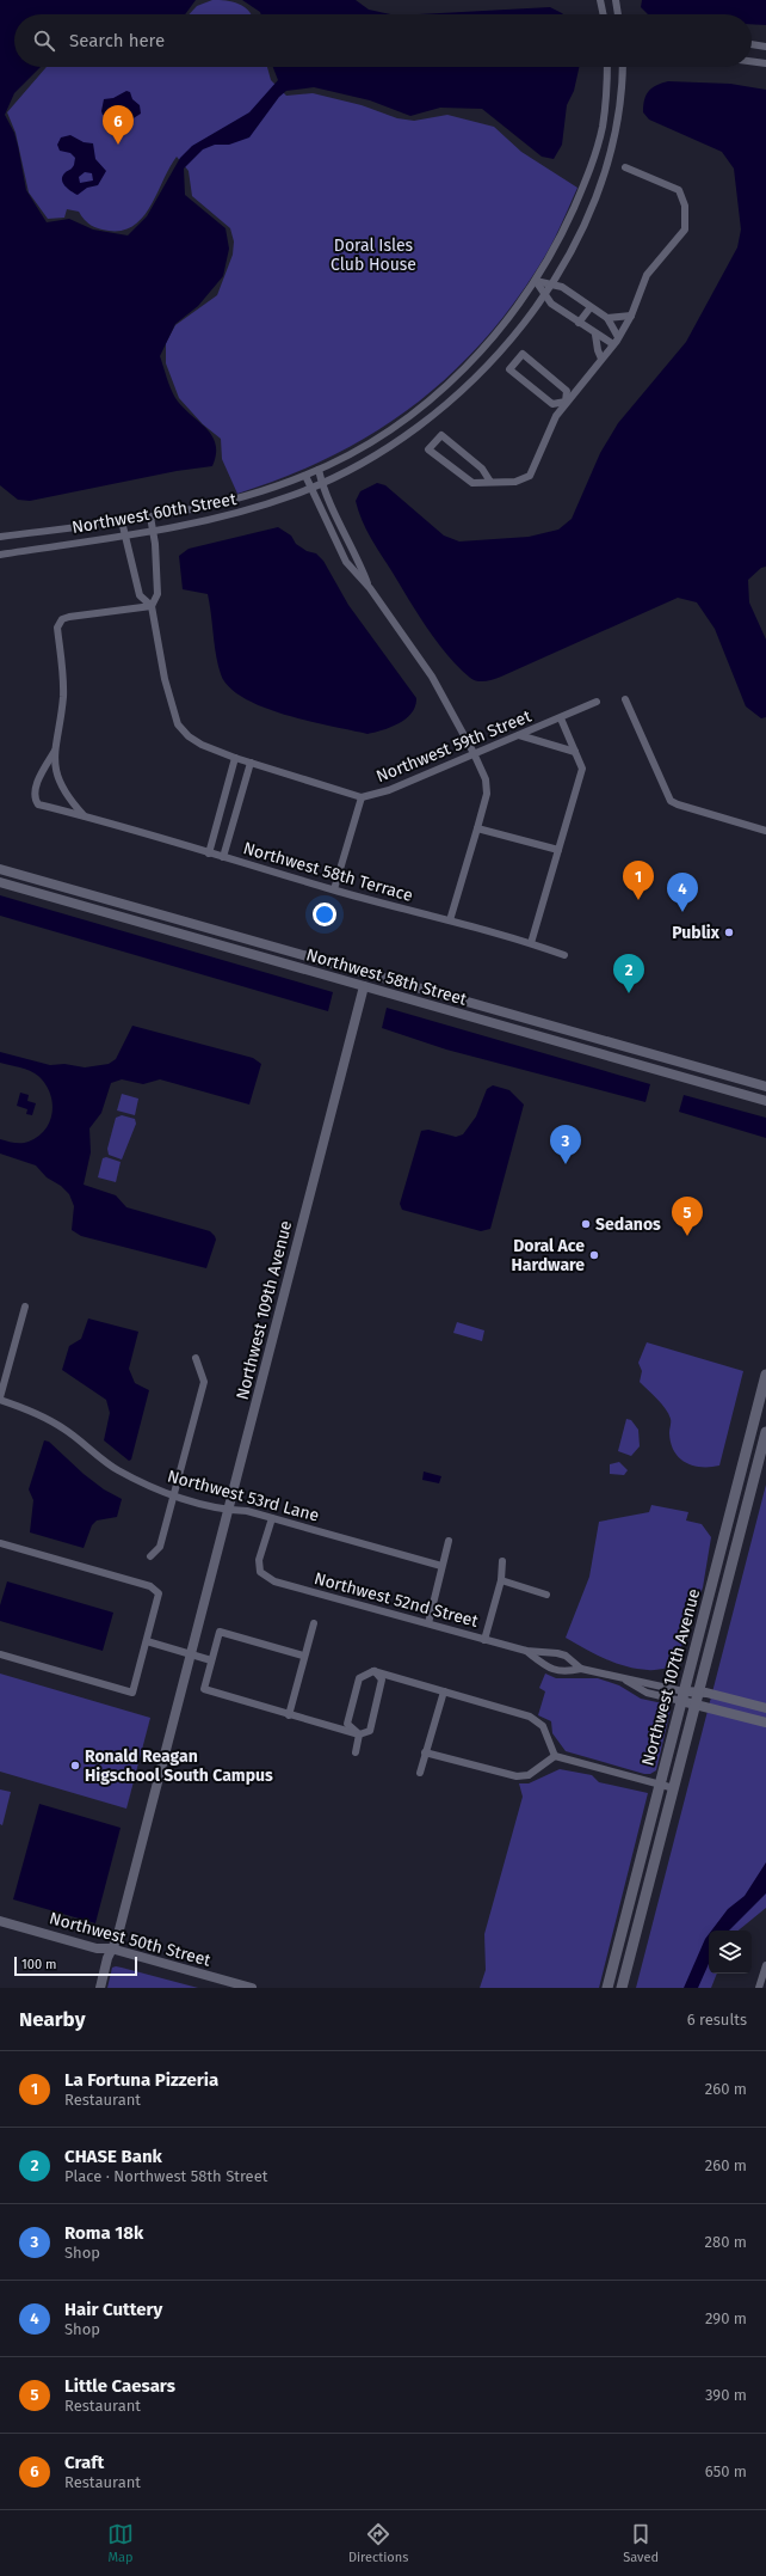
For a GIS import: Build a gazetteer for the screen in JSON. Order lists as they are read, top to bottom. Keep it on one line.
{"streets":{"main road":["Northwest 107th Avenue"],"street":["Northwest 60th Street","Northwest 59th Street","Northwest 58th Terrace","Northwest 58th Street","Northwest 109th Avenue","Northwest 53rd Lane","Northwest 52nd Street","Northwest 50th Street"]},"crossings":[["Northwest 58th Street","Northwest 109th Avenue"],["Northwest 109th Avenue","Northwest 53rd Lane"],["Northwest 109th Avenue","Northwest 50th Street"],["Northwest 53rd Lane","Northwest 52nd Street"],["Northwest 52nd Street","Northwest 107th Avenue"]],"parks":["Doral Isles Club House"],"places":["Publix","Sedanos","Doral Ace Hardware","Ronald Reagan Higschool South Campus"],"scale_bar":"100 m","page":{"search":"Search here","pins":["6","1","4","2","3","5"],"scale":"100 m","heading":["Nearby","6 results"],"list":[{"mark":"1","name":"La Fortuna Pizzeria","note":"Restaurant","value":"260 m"},{"mark":"2","name":"CHASE Bank","note":"Place · Northwest 58th Street","value":"260 m"},{"mark":"3","name":"Roma 18k","note":"Shop","value":"280 m"},{"mark":"4","name":"Hair Cuttery","note":"Shop","value":"290 m"},{"mark":"5","name":"Little Caesars","note":"Restaurant","value":"390 m"},{"mark":"6","name":"Craft","note":"Restaurant","value":"650 m"}],"nav":["Map","Directions","Saved"]}}
